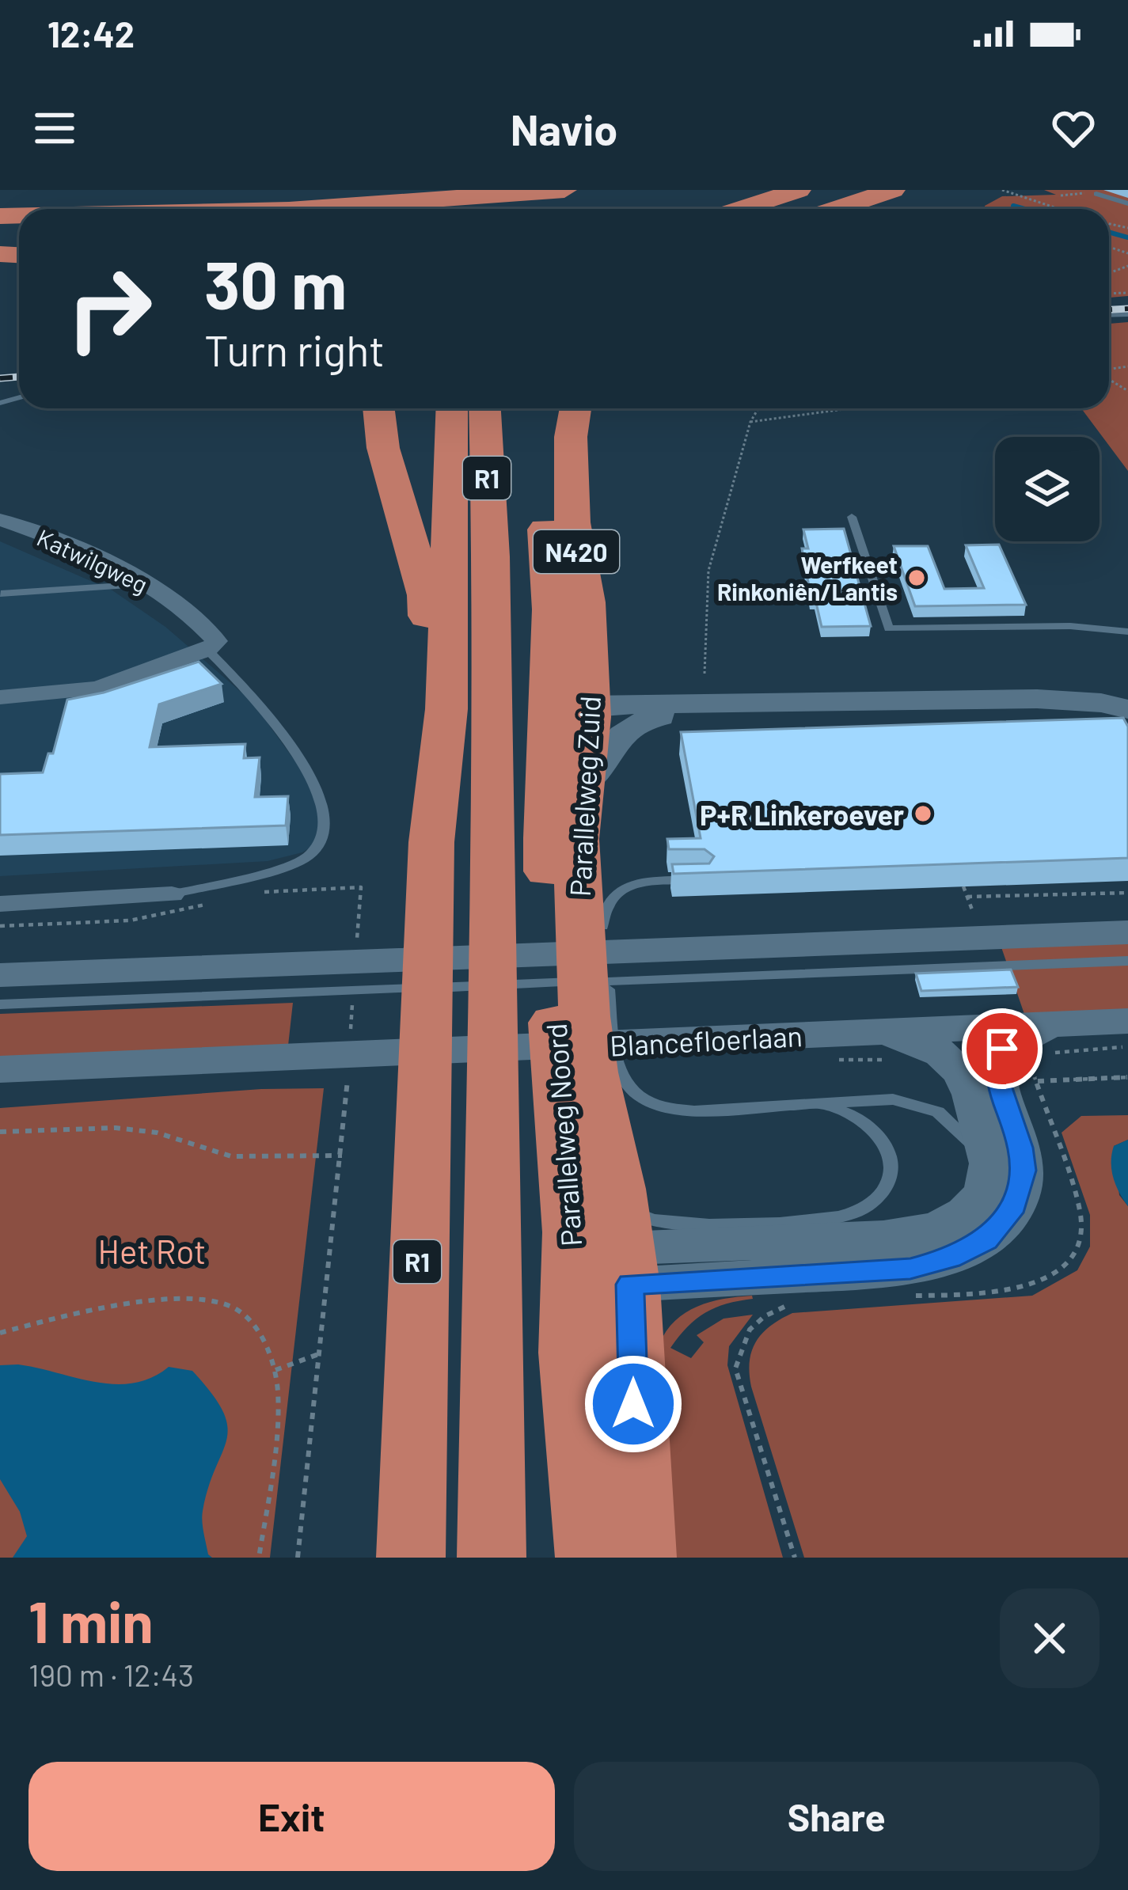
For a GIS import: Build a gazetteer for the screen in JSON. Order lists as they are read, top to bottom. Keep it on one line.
{"streets":{"highway":["R1","N420","Parallelweg Zuid","Parallelweg Noord"],"main road":["Blancefloerlaan"],"street":["Katwilgweg"]},"crossings":[["Parallelweg Zuid","Parallelweg Noord"]],"parks":["Het Rot"],"places":["Werfkeet Rinkoniên/Lantis","P+R Linkeroever"],"page":{"status":"12:42","header":"Navio","turn":["30 m","Turn right"],"heading":["1 min","190 m · 12:43"],"buttons":["Exit","Share"]}}
